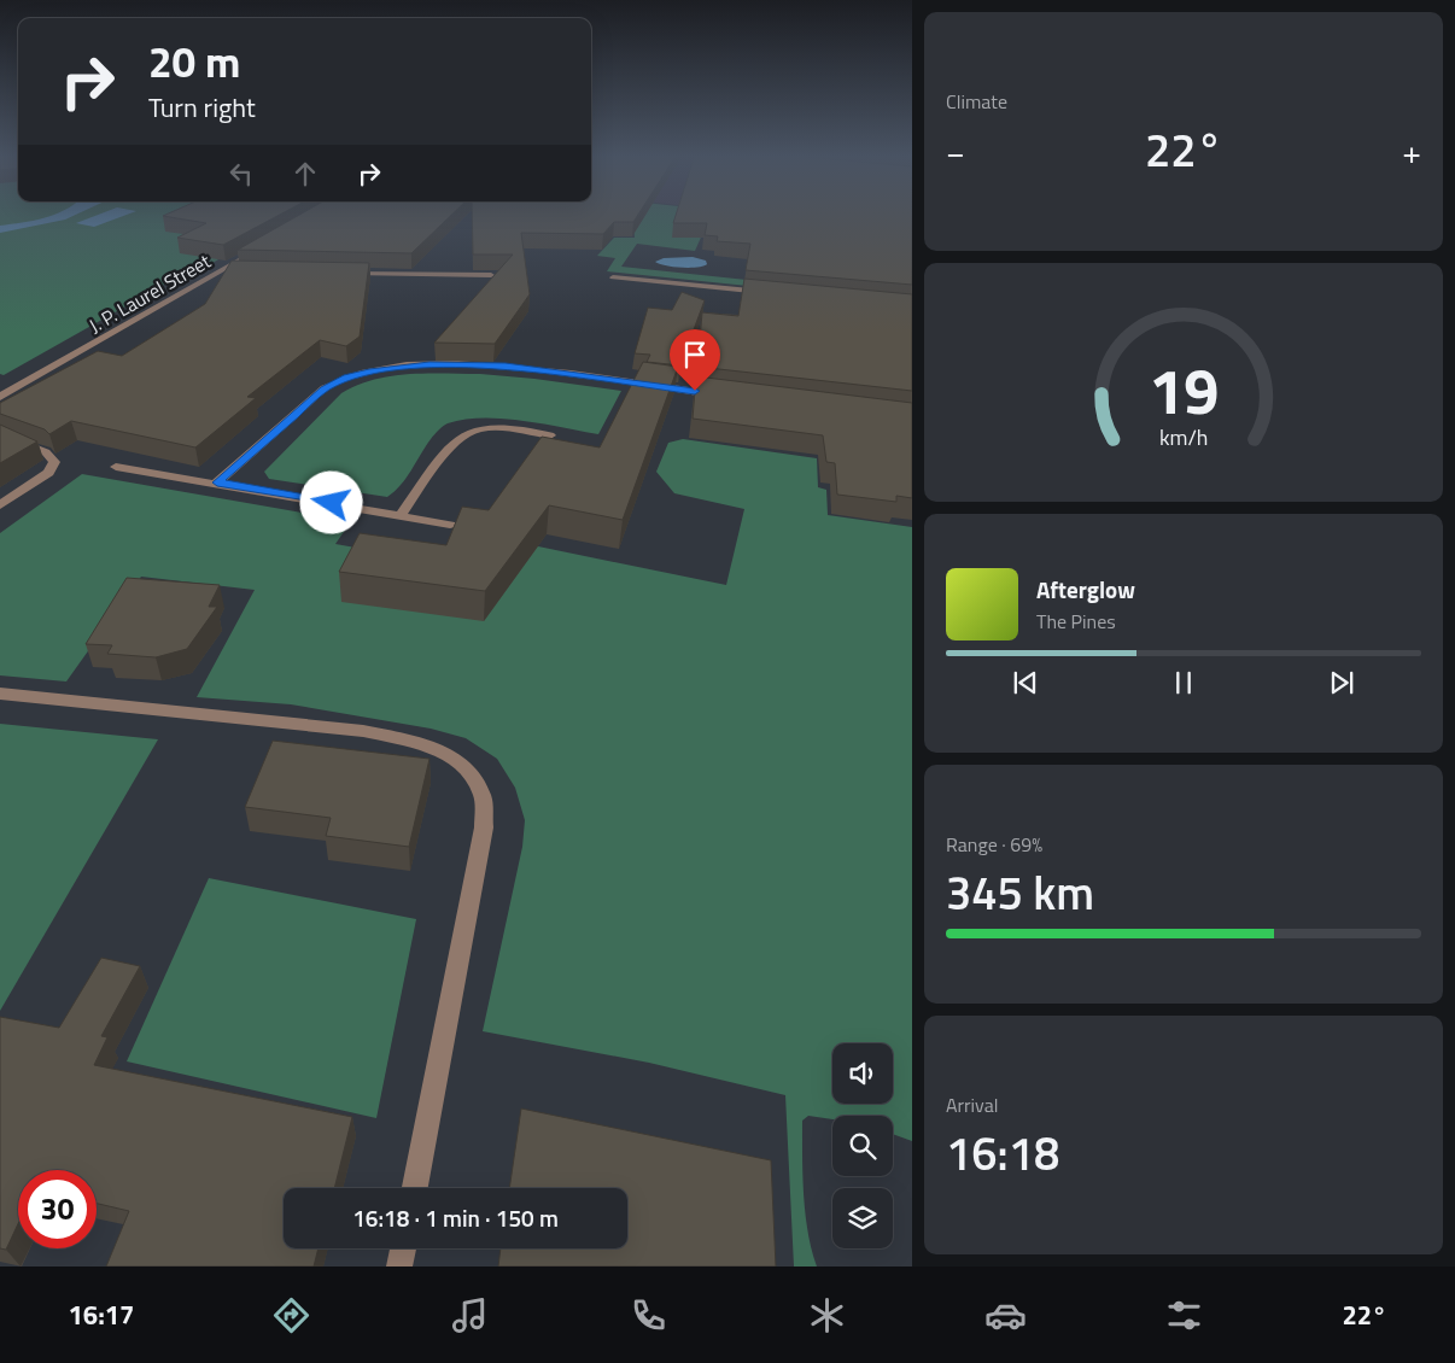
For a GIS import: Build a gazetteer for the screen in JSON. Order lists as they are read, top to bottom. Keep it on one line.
{"streets":{"street":["J. P. Laurel Street"]},"page":{"tile":["Climate",["Range · 69%","345 km"],["Arrival","16:18"]],"turn":["20 m","Turn right"],"heat":["−","22°","+"],"song":["Afterglow","The Pines"],"limit":"30","trip":"16:18 · 1 min · 150 m","tabs":["16:17","22°"],"gauge":["19","km/h"]}}
